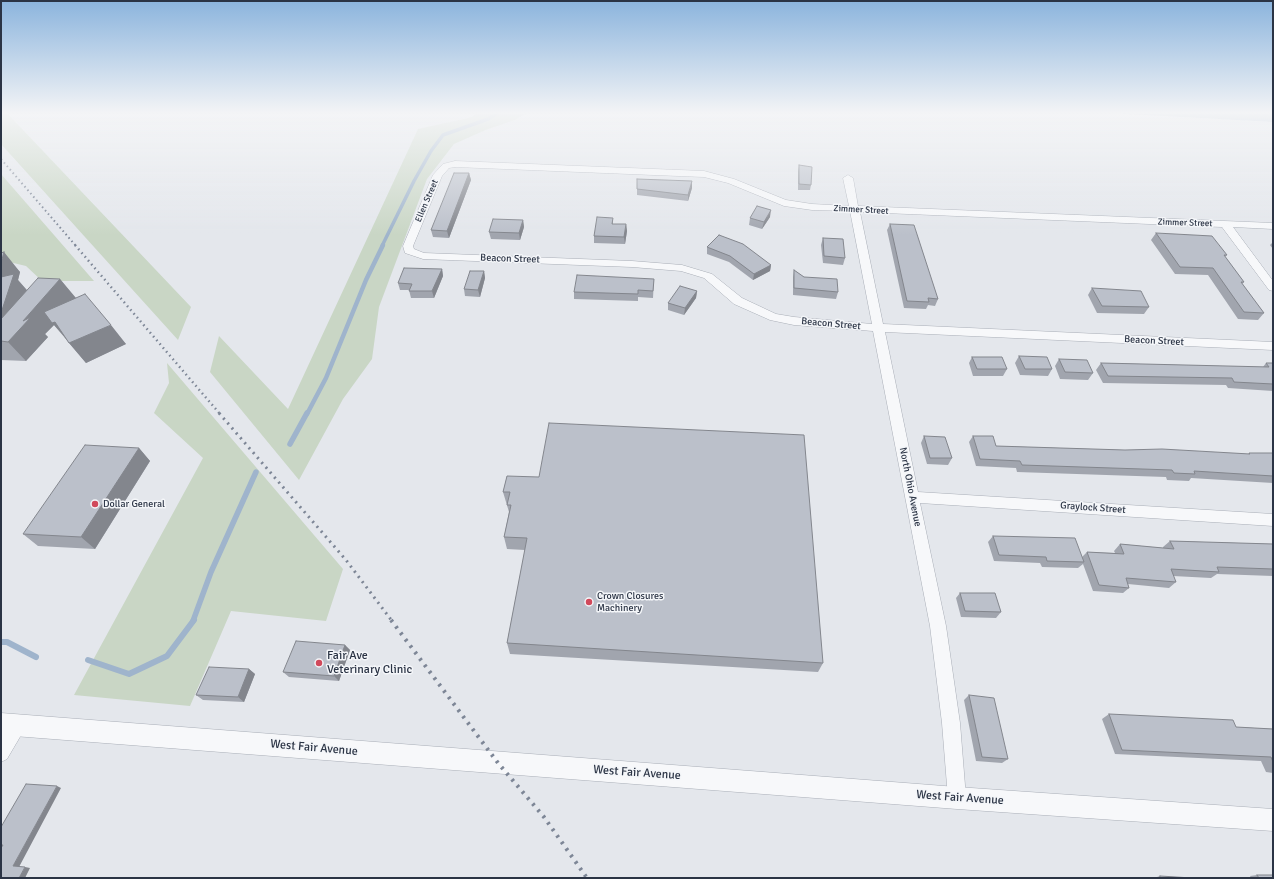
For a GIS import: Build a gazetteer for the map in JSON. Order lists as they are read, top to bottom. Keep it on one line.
{"streets":{"street":["Ellen Street","Zimmer Street","Beacon Street","North Ohio Avenue","Graylock Street","West Fair Avenue"]},"crossings":[["Ellen Street","Zimmer Street"],["Ellen Street","Beacon Street"],["Zimmer Street","North Ohio Avenue"],["Beacon Street","North Ohio Avenue"],["North Ohio Avenue","Graylock Street"],["North Ohio Avenue","West Fair Avenue"]],"places":["Dollar General","Crown Closures Machinery","Fair Ave Veterinary Clinic"]}
